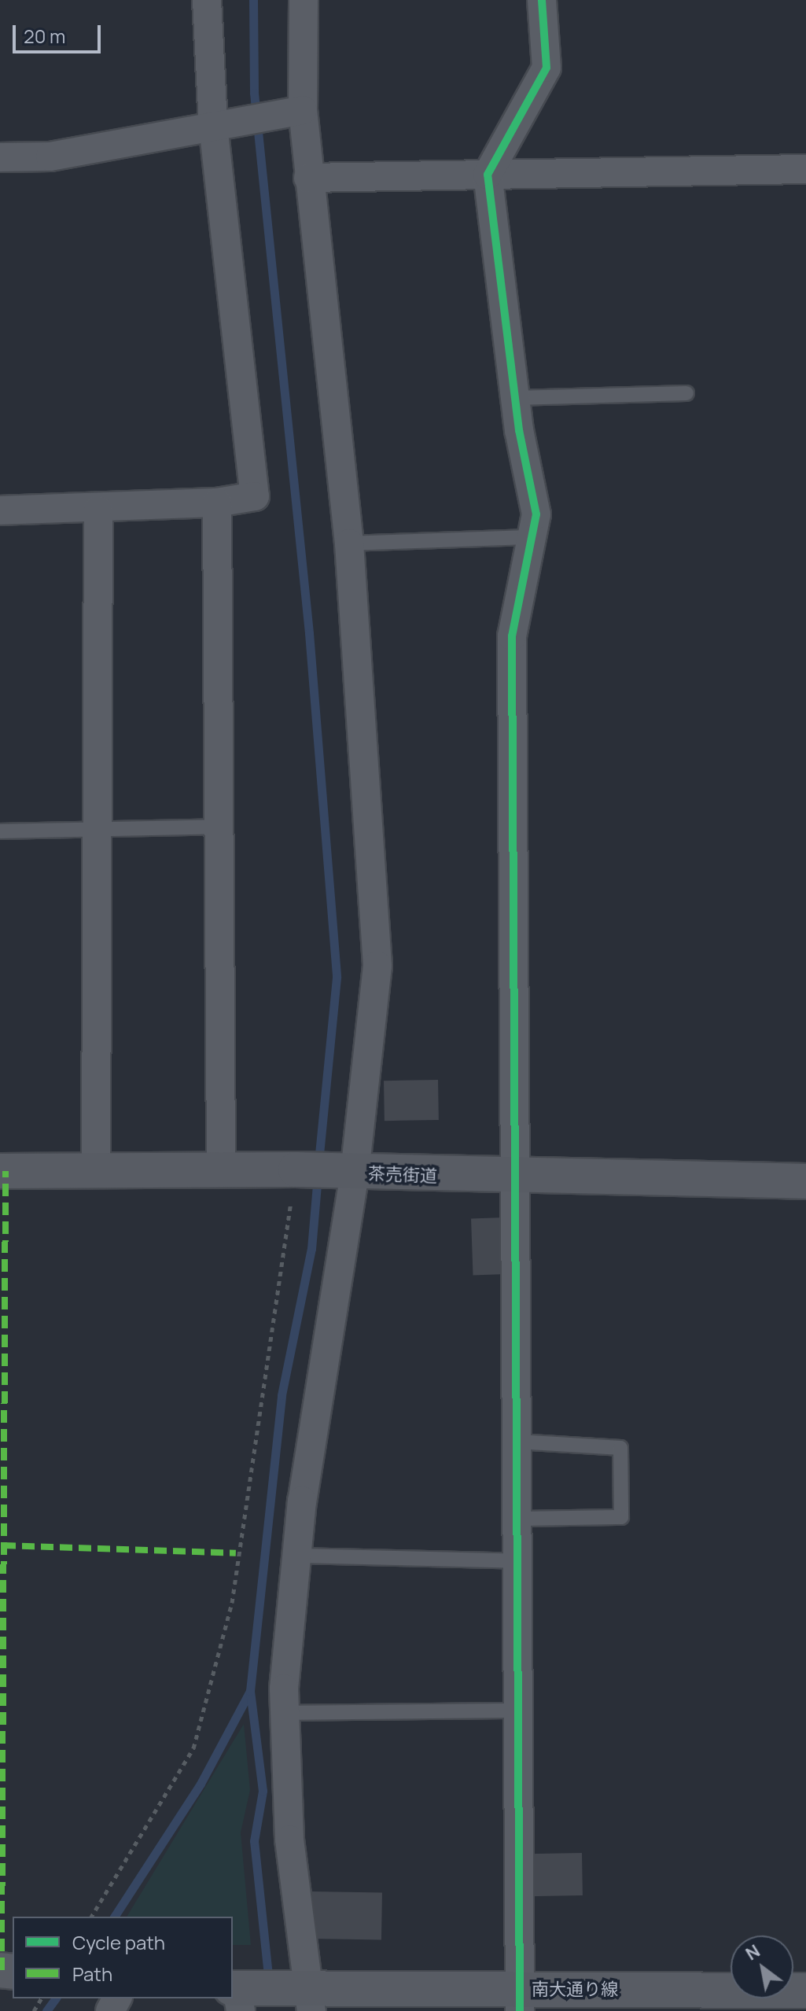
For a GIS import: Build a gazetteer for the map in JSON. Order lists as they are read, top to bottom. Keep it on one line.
{"streets":{"street":["茶売街道","南大通り線"]},"legend":["Cycle path","Path"],"scale_bar":"20 m","north":"top left"}
